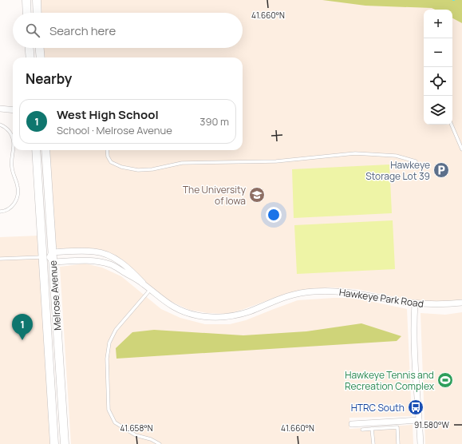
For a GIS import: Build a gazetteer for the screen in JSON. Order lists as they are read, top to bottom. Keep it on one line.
{"streets":{"main road":["Melrose Avenue"],"street":["Hawkeye Park Road"]},"crossings":[["Melrose Avenue","Hawkeye Park Road"]],"places":{"parking":["Hawkeye Storage Lot 39"],"school or university":["The University of Iowa"],"sports":["Hawkeye Tennis and Recreation Complex"],"bus stop":["HTRC South"]},"page":{"map_buttons":["+","−"],"search":"Search here","heading":"Nearby","list":[{"mark":"1","name":"West High School","note":"School · Melrose Avenue","value":"390 m"}],"pins":"1"},"coordinates":["41.660°N","91.580°W","41.658°N"]}
